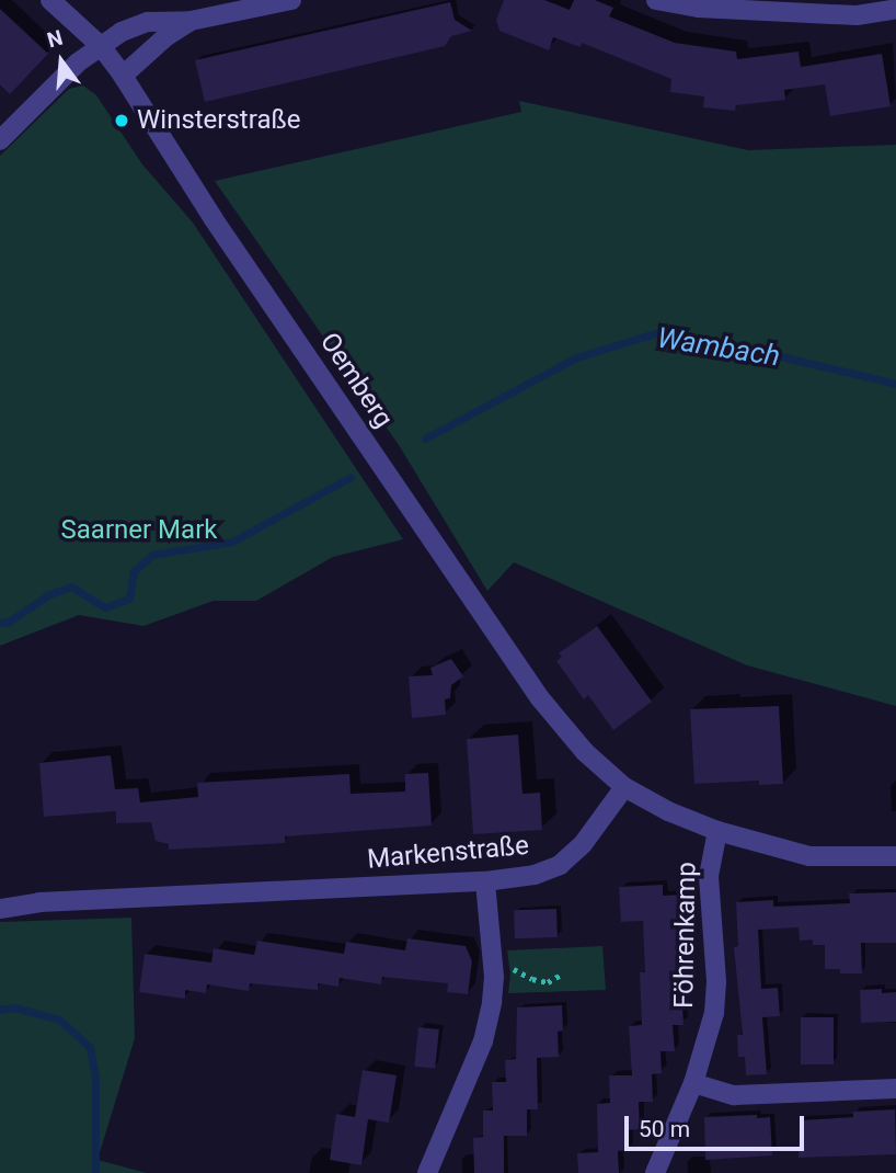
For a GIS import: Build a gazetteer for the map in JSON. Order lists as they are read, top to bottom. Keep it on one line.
{"streets":{"street":["Oemberg","Markenstraße","Föhrenkamp"]},"crossings":[["Oemberg","Markenstraße"]],"water":["Wambach"],"parks":["Saarner Mark"],"places":["Winsterstraße"],"scale_bar":"50 m","north":"top"}
